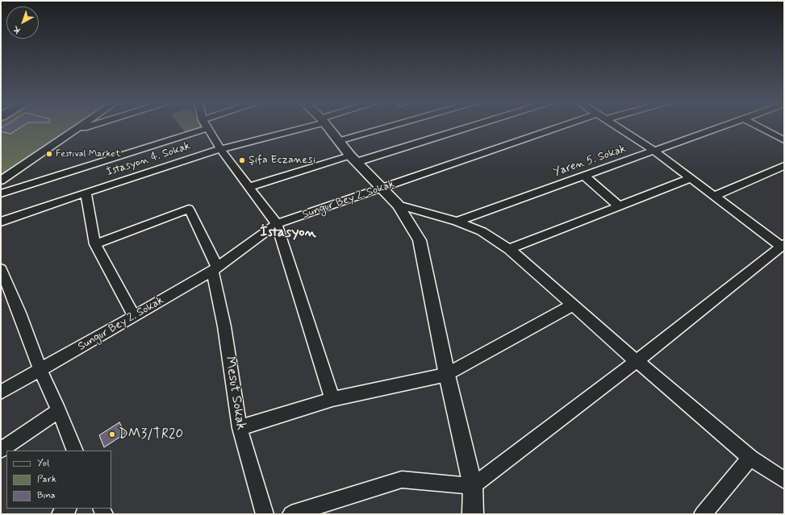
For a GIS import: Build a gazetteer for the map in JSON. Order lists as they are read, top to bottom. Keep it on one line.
{"streets":{"street":["İstasyon 4. Sokak","Yaren 5. Sokak","Sungur Bey 2. Sokak","Mesut Sokak"]},"crossings":[["Sungur Bey 2. Sokak","Mesut Sokak"]],"districts":["İstasyon"],"places":["Festival Market","Şifa Eczanesi","DM3/TR20"],"legend":["Yol","Park","Bina"],"north":"bottom left"}
